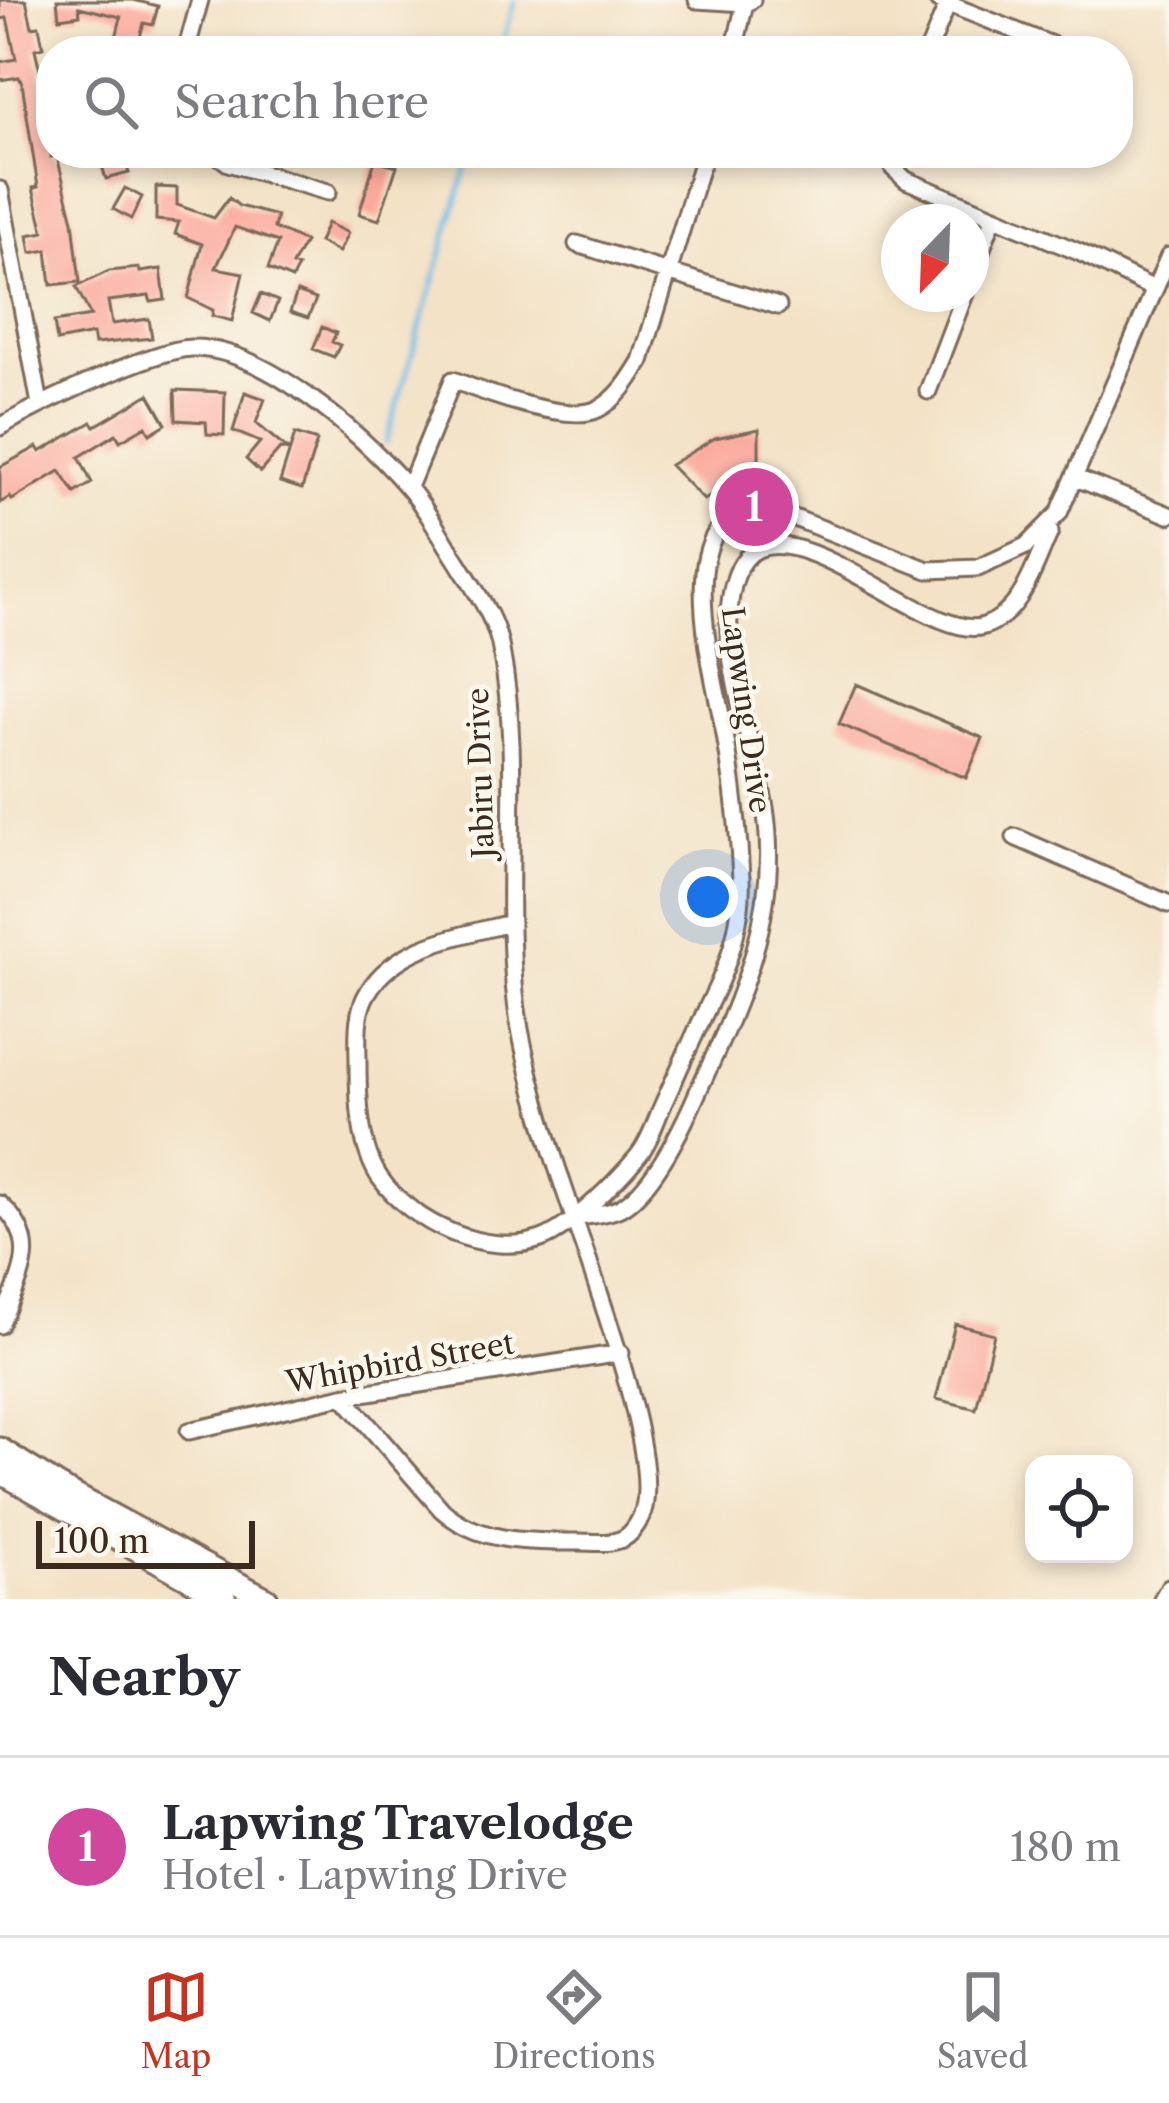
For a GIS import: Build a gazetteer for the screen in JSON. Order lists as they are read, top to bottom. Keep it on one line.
{"streets":{"street":["Lapwing Drive","Jabiru Drive","Whipbird Street"]},"crossings":[["Lapwing Drive","Jabiru Drive"],["Jabiru Drive","Whipbird Street"]],"scale_bar":"100 m","north":"bottom left","page":{"search":"Search here","pins":"1","scale":"100 m","heading":"Nearby","list":[{"mark":"1","name":"Lapwing Travelodge","note":"Hotel · Lapwing Drive","value":"180 m"}],"nav":["Map","Directions","Saved"]}}
